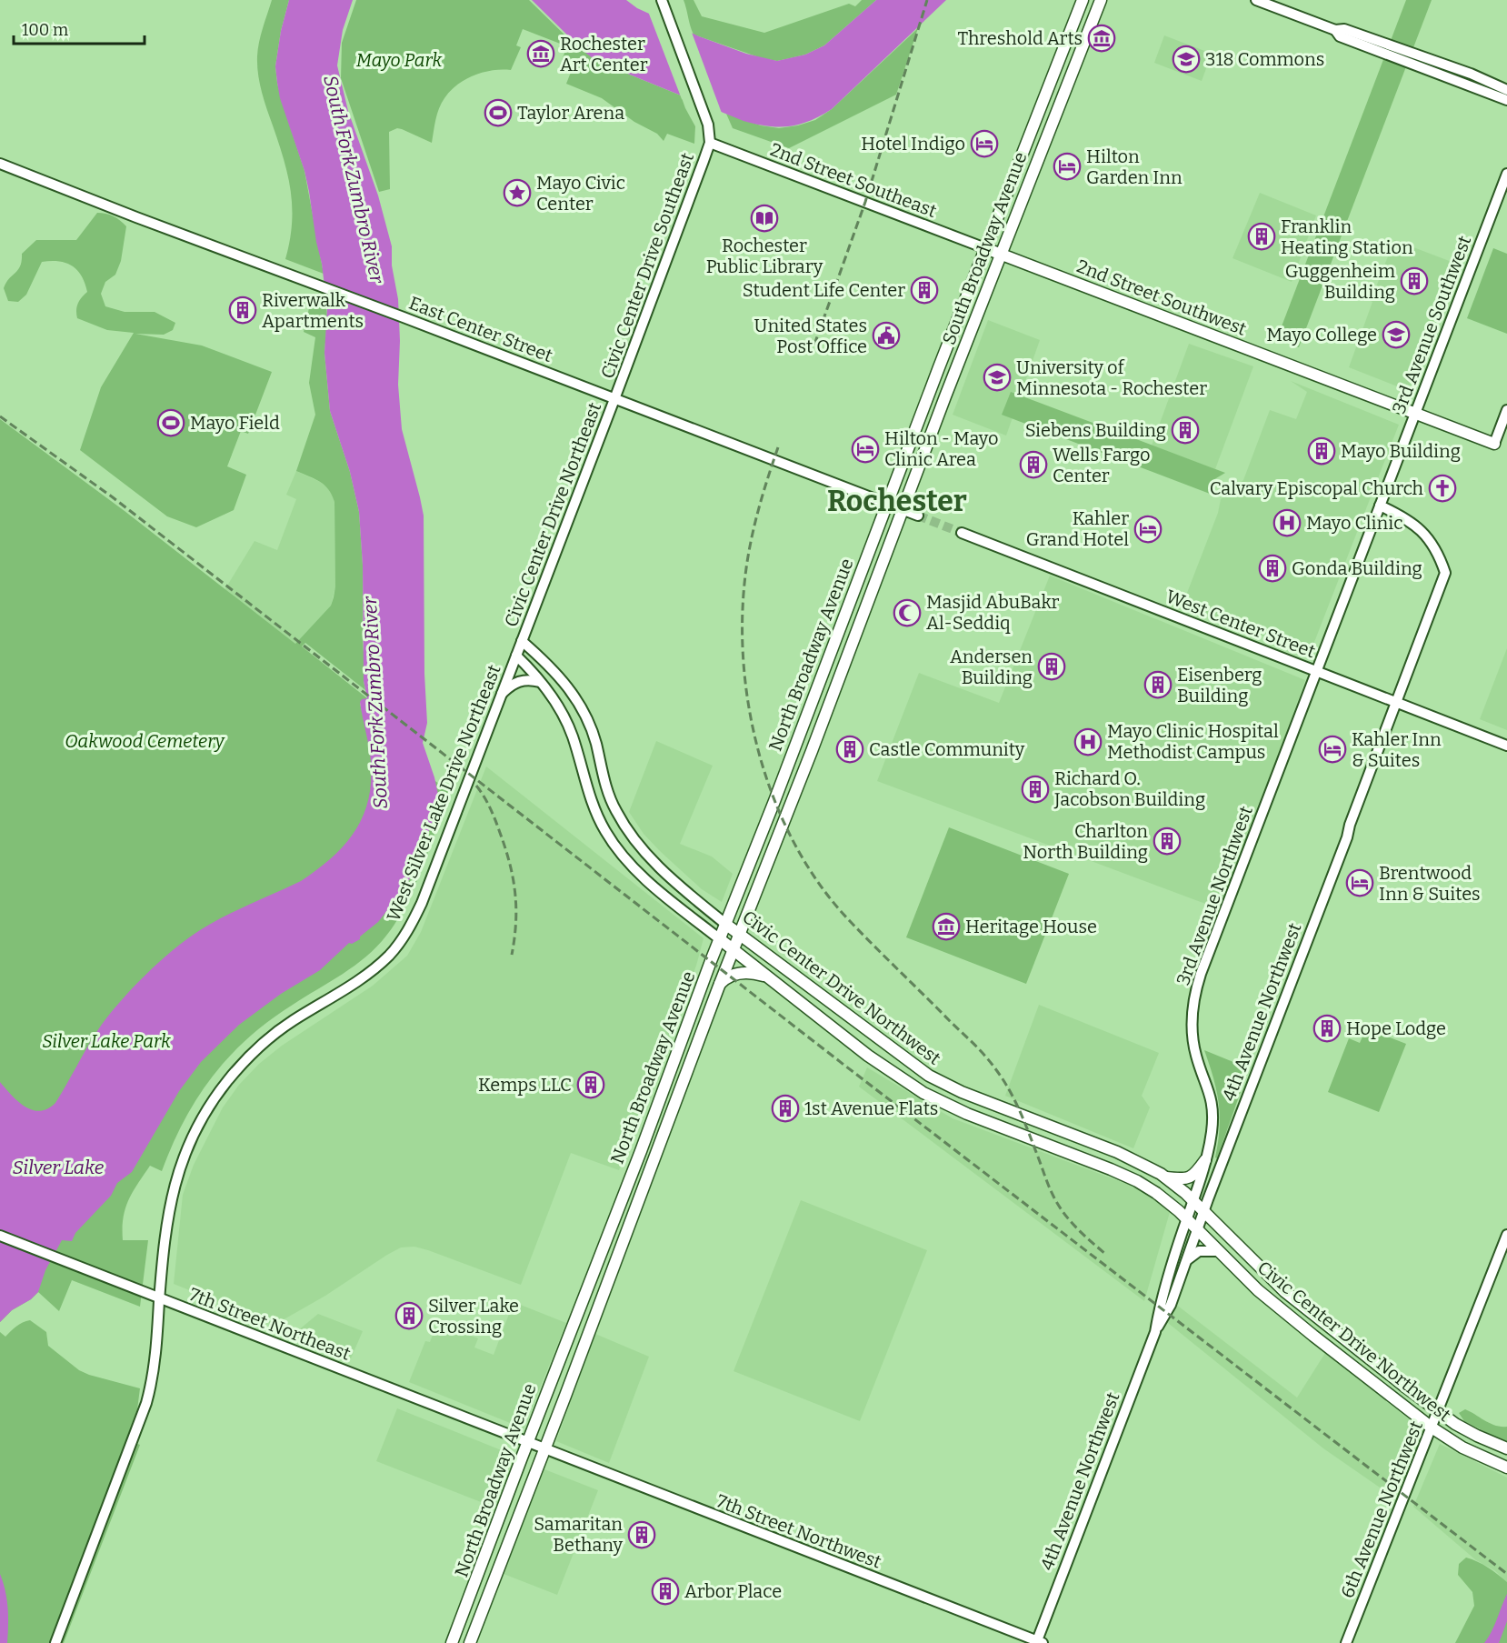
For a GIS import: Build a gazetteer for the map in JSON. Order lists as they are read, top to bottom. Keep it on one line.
{"streets":{"main road":["2nd Street Southeast","South Broadway Avenue","Civic Center Drive Southeast","2nd Street Southwest","3rd Avenue Southwest","East Center Street","Civic Center Drive Northeast","West Center Street","North Broadway Avenue","West Silver Lake Drive Northeast","3rd Avenue Northwest","Civic Center Drive Northwest","4th Avenue Northwest","7th Street Northeast","6th Avenue Northwest","7th Street Northwest"]},"crossings":[["2nd Street Southeast","South Broadway Avenue"],["2nd Street Southeast","Civic Center Drive Southeast"],["2nd Street Southeast","2nd Street Southwest"],["South Broadway Avenue","2nd Street Southwest"],["South Broadway Avenue","East Center Street"],["South Broadway Avenue","North Broadway Avenue"],["Civic Center Drive Southeast","East Center Street"],["Civic Center Drive Southeast","Civic Center Drive Northeast"],["2nd Street Southwest","3rd Avenue Southwest"],["3rd Avenue Southwest","West Center Street"],["3rd Avenue Southwest","3rd Avenue Northwest"],["3rd Avenue Southwest","4th Avenue Northwest"],["East Center Street","Civic Center Drive Northeast"],["East Center Street","North Broadway Avenue"],["Civic Center Drive Northeast","North Broadway Avenue"],["Civic Center Drive Northeast","West Silver Lake Drive Northeast"],["Civic Center Drive Northeast","Civic Center Drive Northwest"],["West Center Street","3rd Avenue Northwest"],["West Center Street","4th Avenue Northwest"],["North Broadway Avenue","Civic Center Drive Northwest"],["North Broadway Avenue","7th Street Northeast"],["North Broadway Avenue","7th Street Northwest"],["West Silver Lake Drive Northeast","7th Street Northeast"],["3rd Avenue Northwest","Civic Center Drive Northwest"],["3rd Avenue Northwest","4th Avenue Northwest"],["Civic Center Drive Northwest","4th Avenue Northwest"],["Civic Center Drive Northwest","6th Avenue Northwest"],["4th Avenue Northwest","7th Street Northwest"],["7th Street Northeast","7th Street Northwest"]],"districts":["Rochester"],"water":["South Fork Zumbro River","Silver Lake"],"parks":["Mayo Park","Oakwood Cemetery","Silver Lake Park"],"places":{"museum":["Threshold Arts","Rochester Art Center","Heritage House"],"school or university":["318 Commons","Mayo College","University of Minnesota - Rochester"],"sports":["Taylor Arena","Mayo Field"],"hotel":["Hotel Indigo","Hilton Garden Inn","Hilton - Mayo Clinic Area","Kahler Grand Hotel","Kahler Inn & Suites","Brentwood Inn & Suites"],"place":["Mayo Civic Center"],"library":["Rochester Public Library"],"building":["Franklin Heating Station","Guggenheim Building","Student Life Center","Riverwalk Apartments","Siebens Building","Mayo Building","Wells Fargo Center","Gonda Building","Andersen Building","Eisenberg Building","Castle Community","Richard O. Jacobson Building","Charlton North Building","Hope Lodge","Kemps LLC","1st Avenue Flats","Silver Lake Crossing","Samaritan Bethany","Arbor Place"],"public building":["United States Post Office"],"church":["Calvary Episcopal Church"],"hospital":["Mayo Clinic","Mayo Clinic Hospital Methodist Campus"],"mosque":["Masjid AbuBakr Al-Seddiq"]},"scale_bar":"100 m"}
